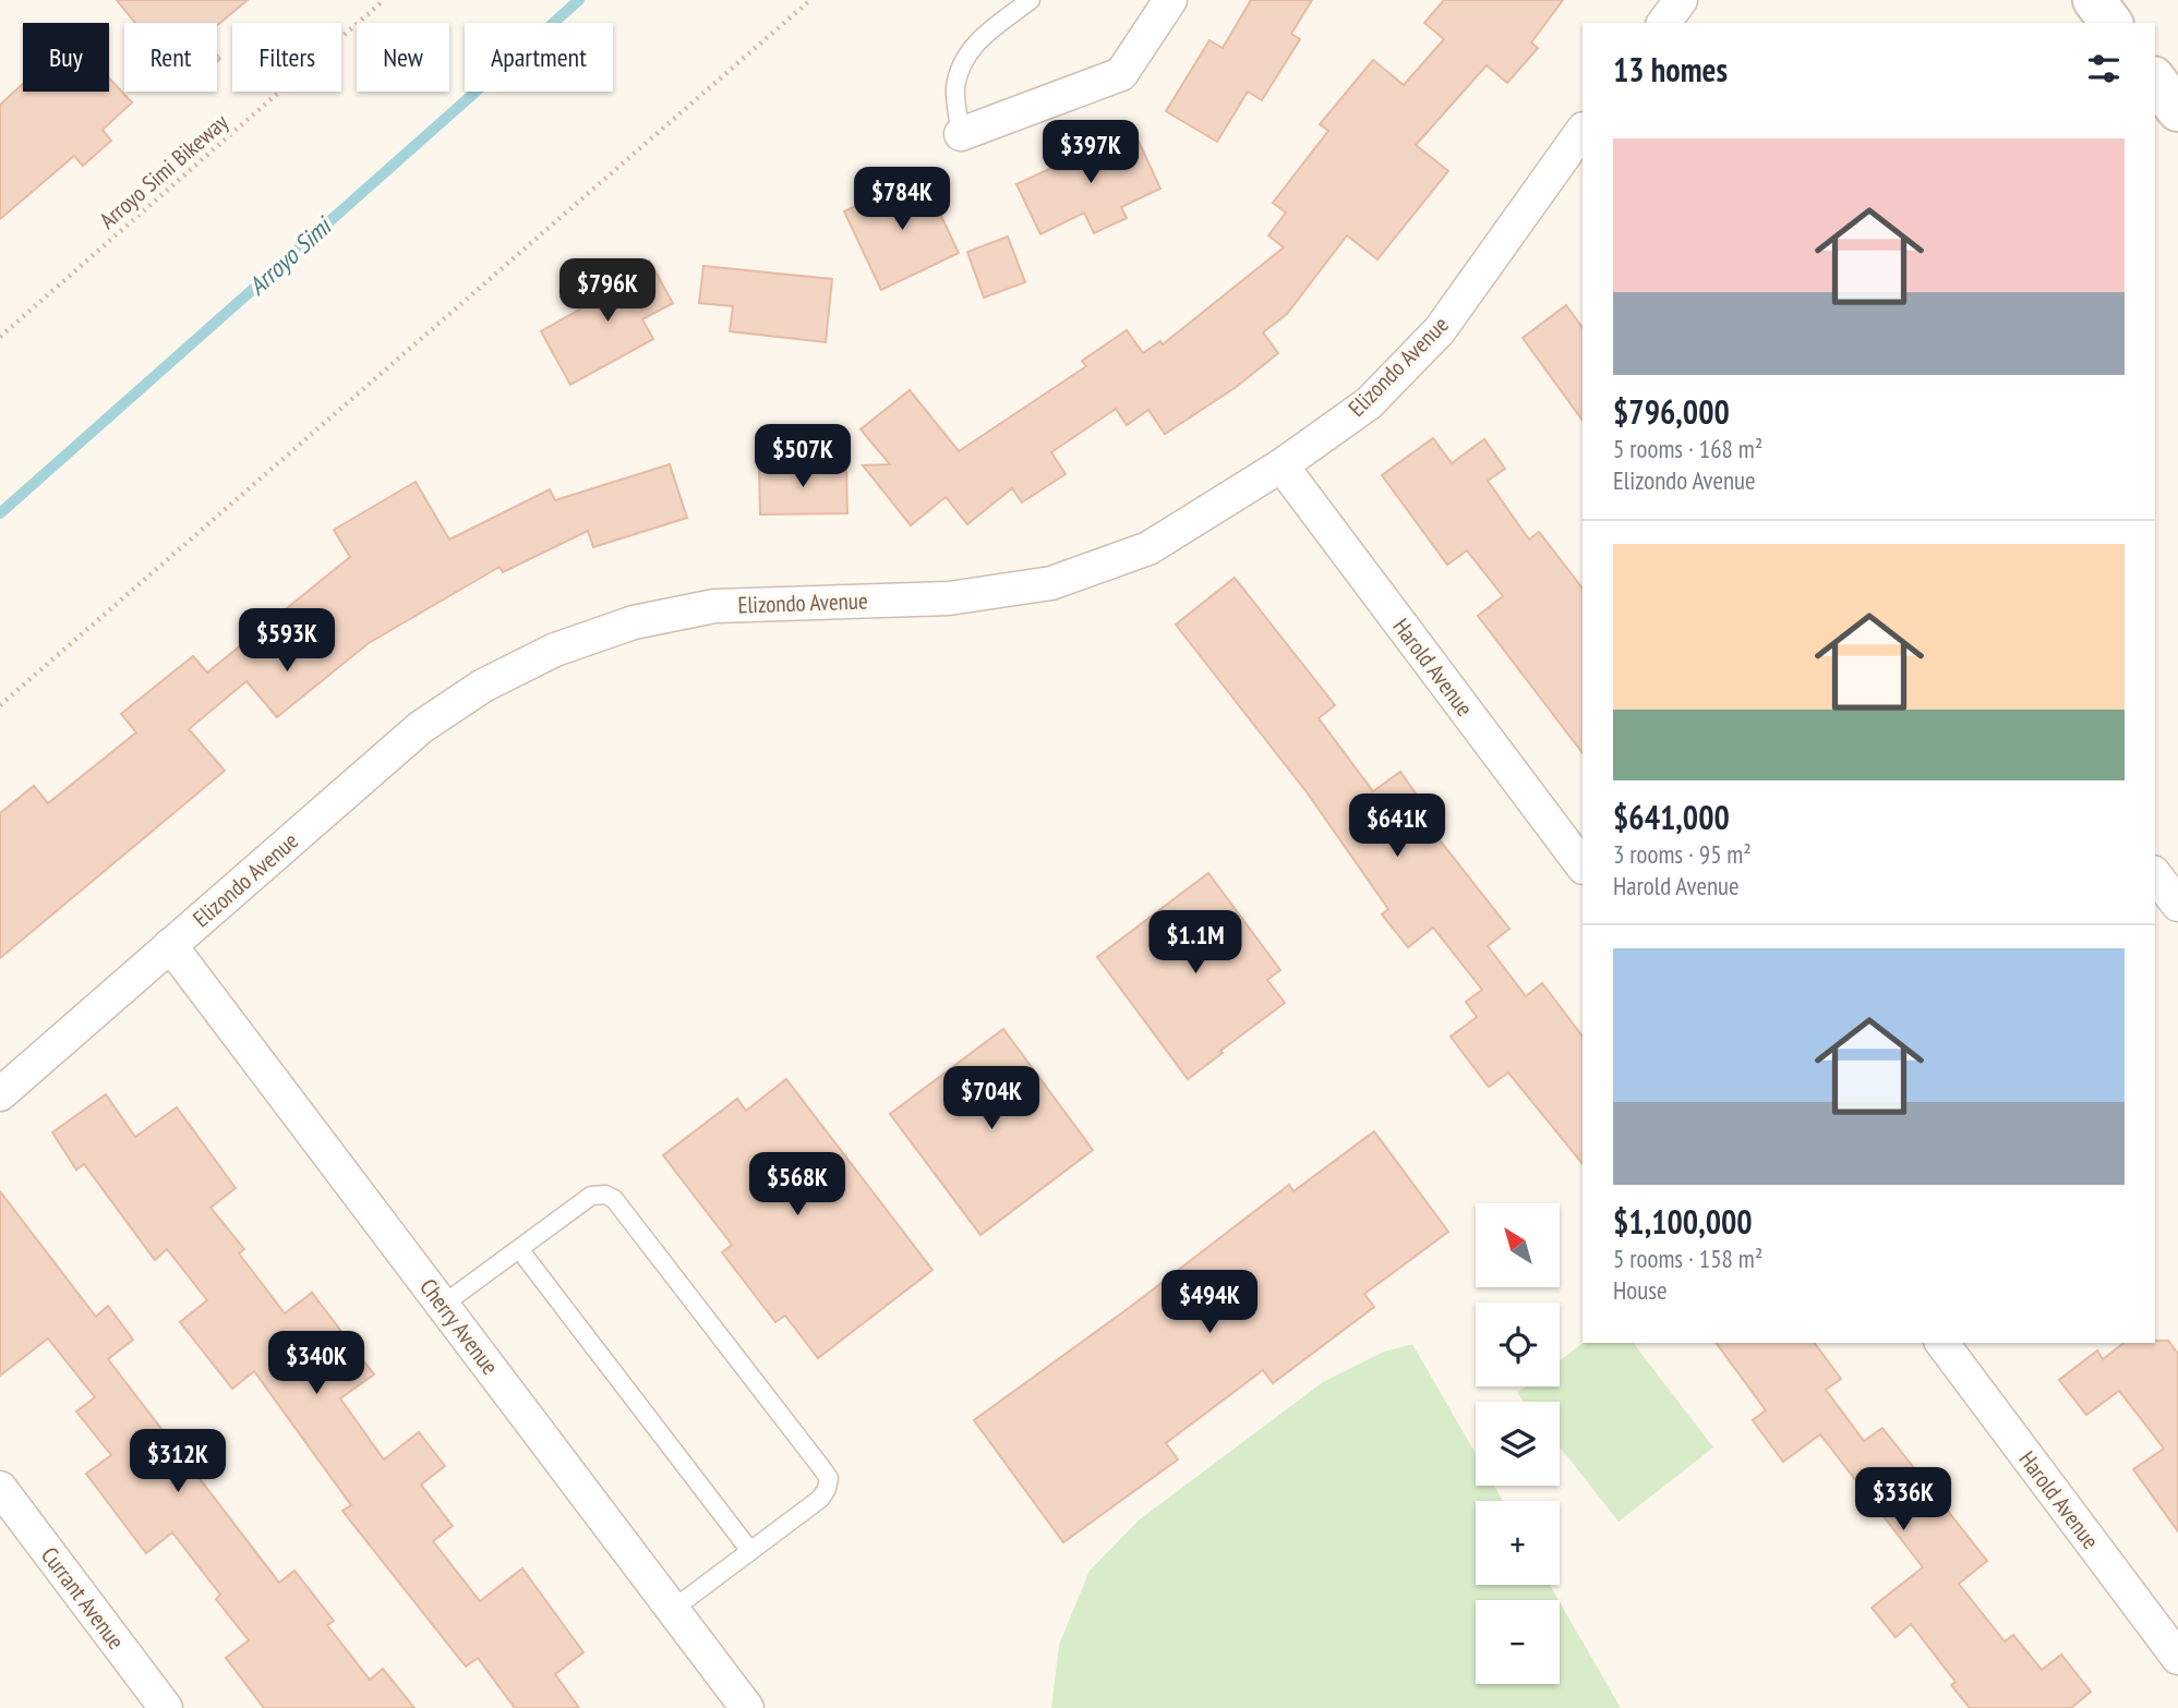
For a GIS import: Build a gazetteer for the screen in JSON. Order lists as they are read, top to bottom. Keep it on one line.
{"streets":{"street":["Elizondo Avenue","Harold Avenue","Cherry Avenue","Currant Avenue"],"path":["Arroyo Simi Bikeway"]},"crossings":[["Elizondo Avenue","Harold Avenue"],["Elizondo Avenue","Cherry Avenue"]],"water":["Arroyo Simi"],"north":"top left","page":{"chip":["Buy","Rent","Filters","New","Apartment"],"heading":"13 homes","list":[{"name":"$796,000","note":"5 rooms · 168 m² · Elizondo Avenue"},{"name":"$641,000","note":"3 rooms · 95 m² · Harold Avenue"},{"name":"$1,100,000","note":"5 rooms · 158 m² · House"}],"price":["$397K","$784K","$796K","$507K","$593K","$641K","$1.1M","$704K","$568K","$494K","$340K","$312K","$336K"],"map_buttons":["+","−"]}}
